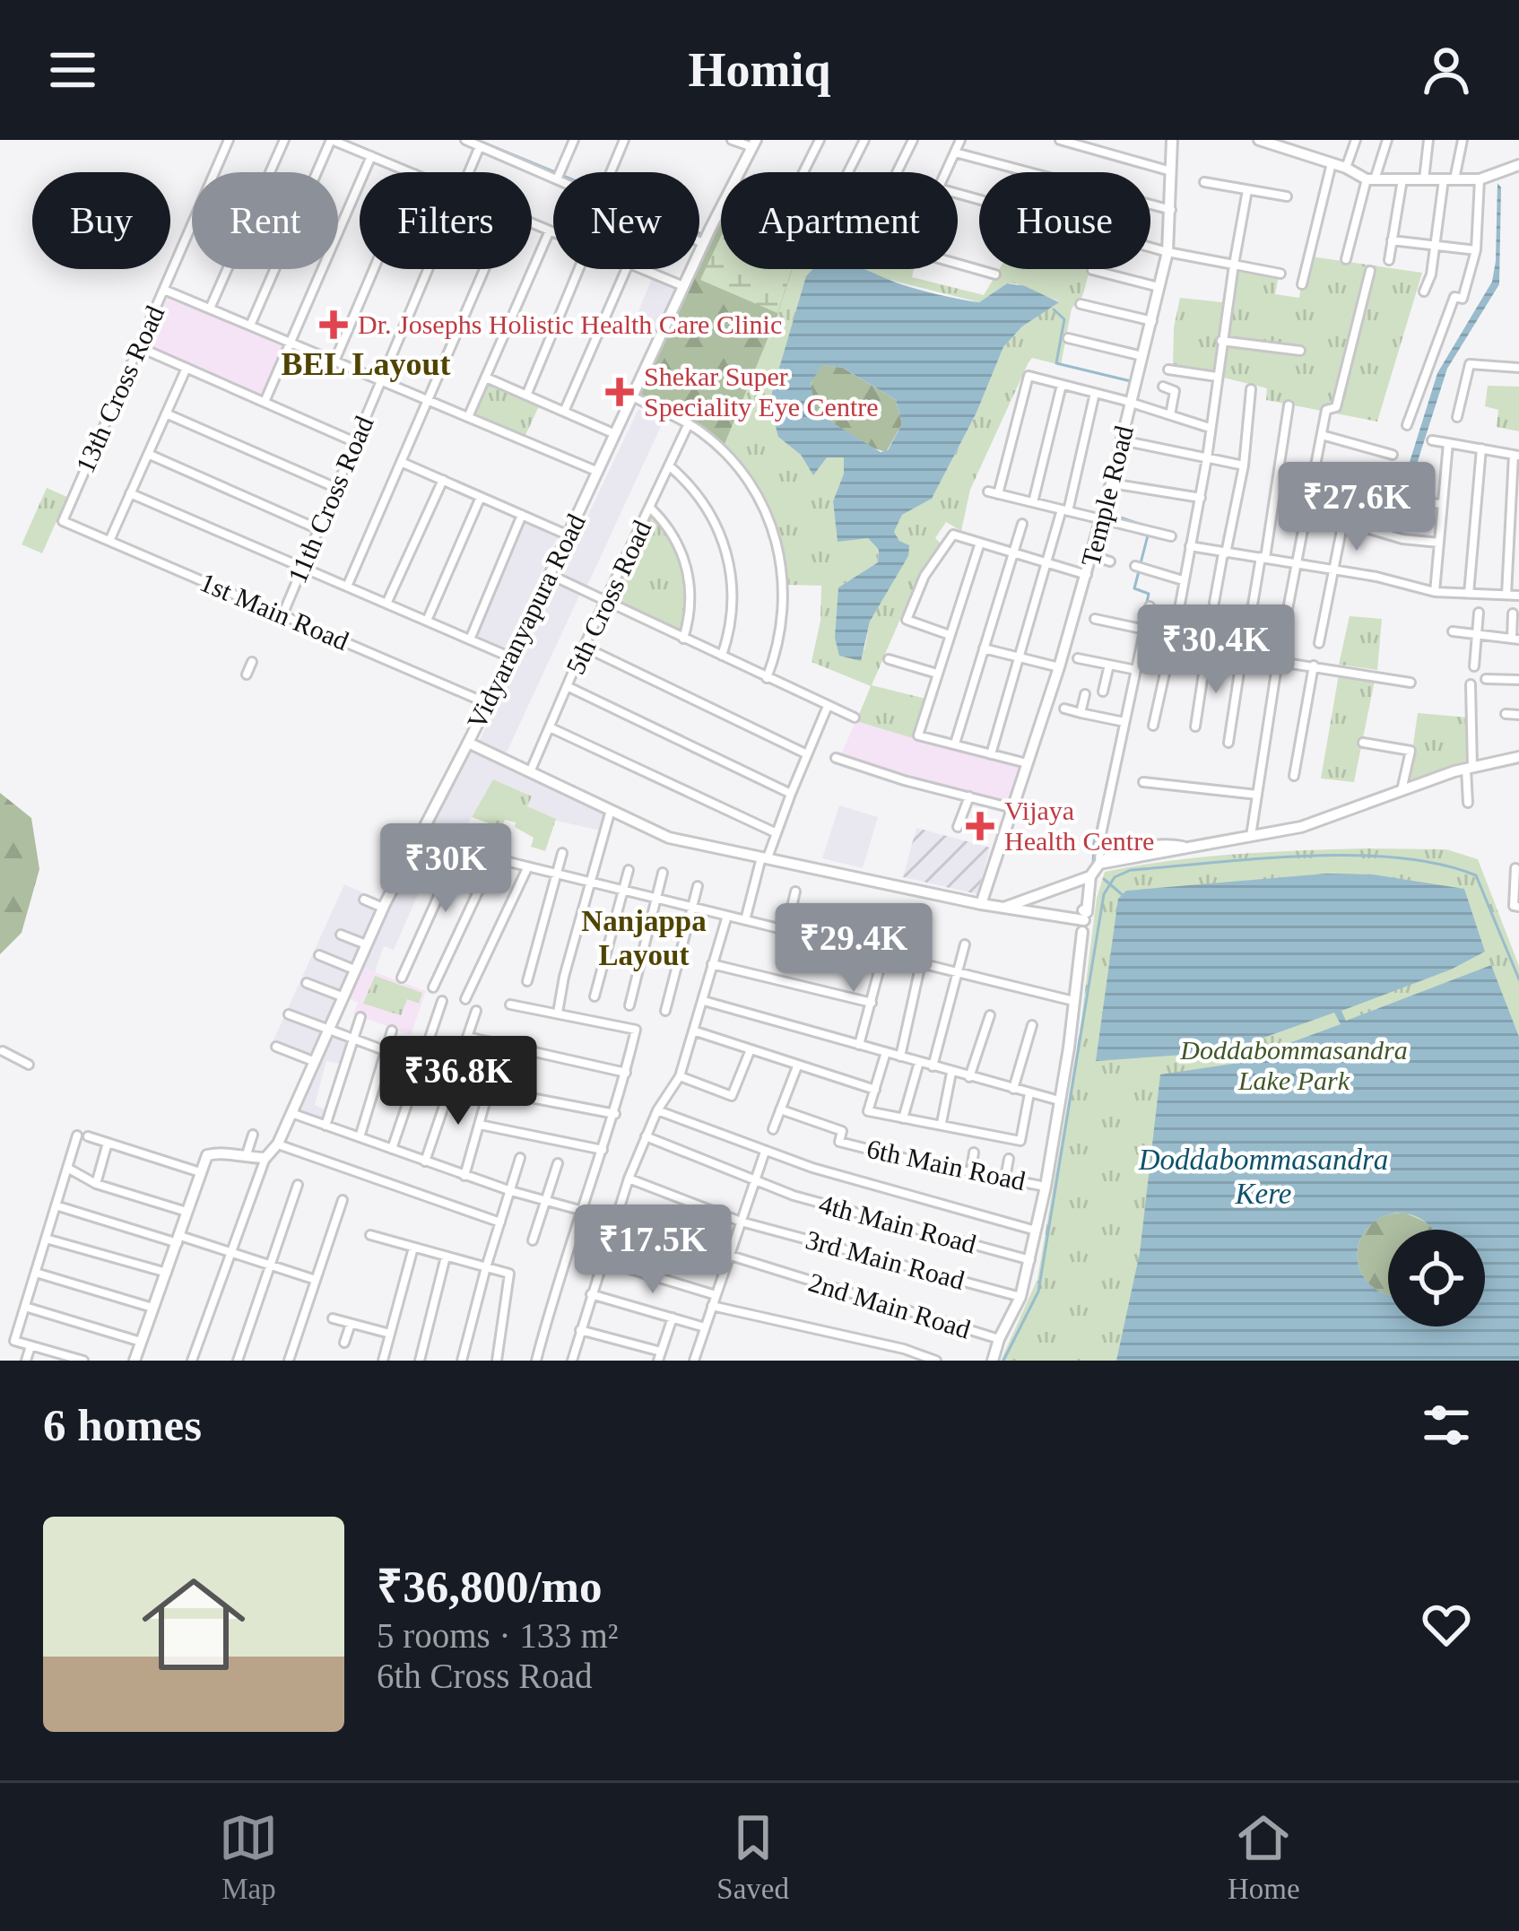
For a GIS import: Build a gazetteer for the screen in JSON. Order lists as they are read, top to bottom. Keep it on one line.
{"streets":{"main road":["Temple Road","Vidyaranyapura Road"],"street":["13th Cross Road","11th Cross Road","5th Cross Road","1st Main Road","6th Main Road","4th Main Road","3rd Main Road","2nd Main Road"]},"crossings":[["13th Cross Road","1st Main Road"],["Temple Road","Vidyaranyapura Road"],["11th Cross Road","1st Main Road"],["5th Cross Road","Vidyaranyapura Road"],["1st Main Road","Vidyaranyapura Road"]],"districts":["BEL Layout","Nanjappa Layout"],"water":["Doddabommasandra Kere"],"parks":["Doddabommasandra Lake Park"],"places":{"health":["Dr. Josephs Holistic Health Care Clinic","Shekar Super Speciality Eye Centre","Vijaya Health Centre"]},"page":{"header":"Homiq","chip":["Buy","Rent","Filters","New","Apartment","House"],"price":["₹27.6K","₹30.4K","₹30K","₹29.4K","₹36.8K","₹17.5K"],"heading":"6 homes","list":[{"name":"₹36,800/mo","note":"5 rooms · 133 m² · 6th Cross Road"}],"tabs":["Map","Saved","Home"]}}
